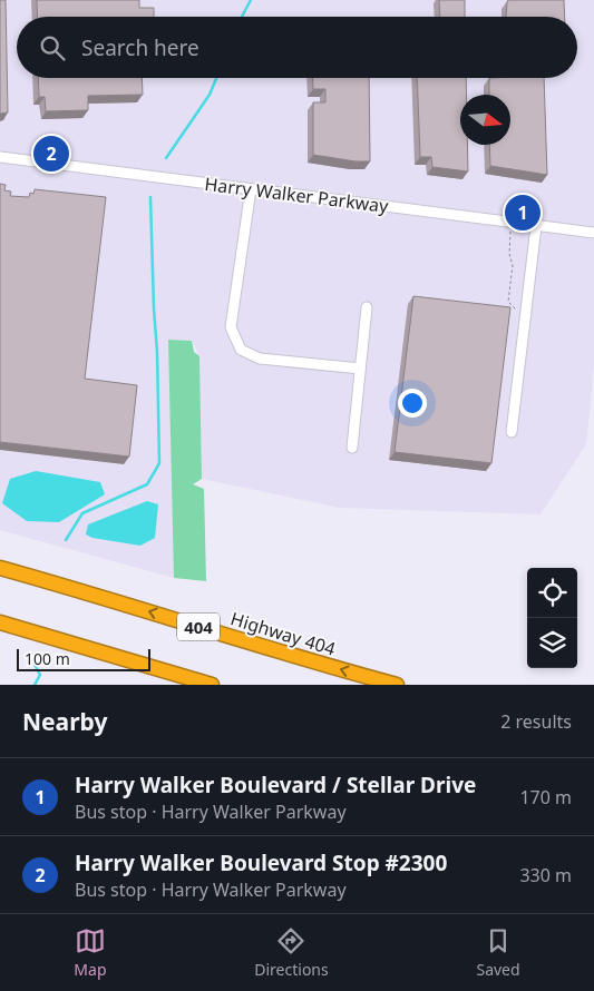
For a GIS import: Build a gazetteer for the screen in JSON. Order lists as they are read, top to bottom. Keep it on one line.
{"streets":{"highway":["404","Highway 404"],"street":["Harry Walker Parkway"]},"scale_bar":"100 m","north":"right","page":{"search":"Search here","pins":["2","1"],"scale":"100 m","heading":["Nearby","2 results"],"list":[{"mark":"1","name":"Harry Walker Boulevard / Stellar Drive","note":"Bus stop · Harry Walker Parkway","value":"170 m"},{"mark":"2","name":"Harry Walker Boulevard Stop #2300","note":"Bus stop · Harry Walker Parkway","value":"330 m"}],"nav":["Map","Directions","Saved"]}}
